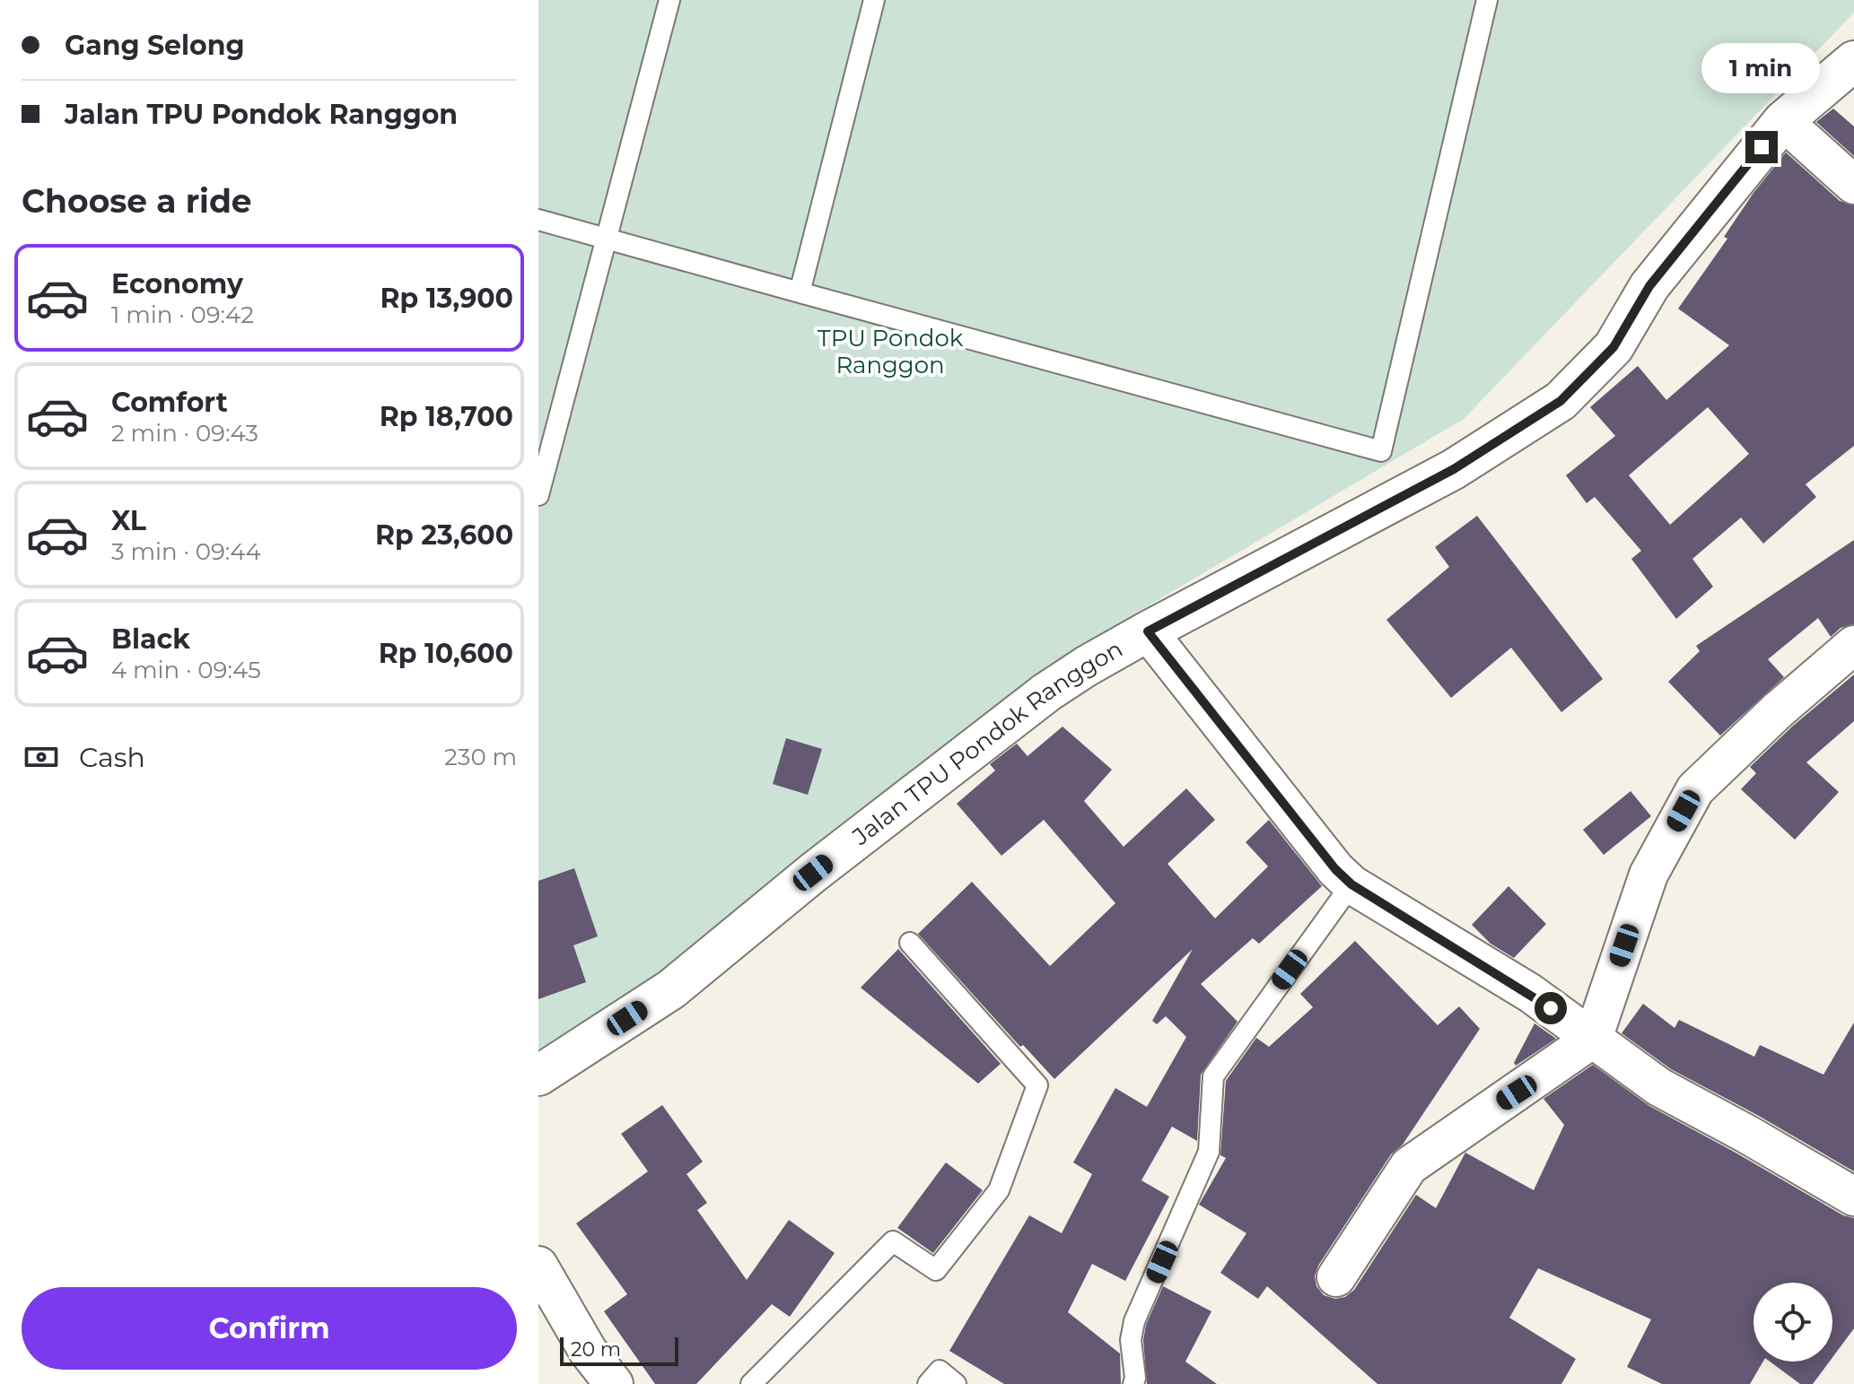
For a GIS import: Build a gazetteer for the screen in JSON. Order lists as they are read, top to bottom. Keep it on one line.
{"streets":{"street":["Jalan TPU Pondok Ranggon"]},"parks":["TPU Pondok Ranggon"],"scale_bar":"20 m","page":{"banner":["Gang Selong","Jalan TPU Pondok Ranggon"],"bubble":"1 min","heading":"Choose a ride","list":[{"name":"Economy","note":"1 min · 09:42","value":"Rp 13,900"},{"name":"Comfort","note":"2 min · 09:43","value":"Rp 18,700"},{"name":"XL","note":"3 min · 09:44","value":"Rp 23,600"},{"name":"Black","note":"4 min · 09:45","value":"Rp 10,600"}],"pay":["Cash","230 m"],"buttons":"Confirm","scale":"20 m"}}
